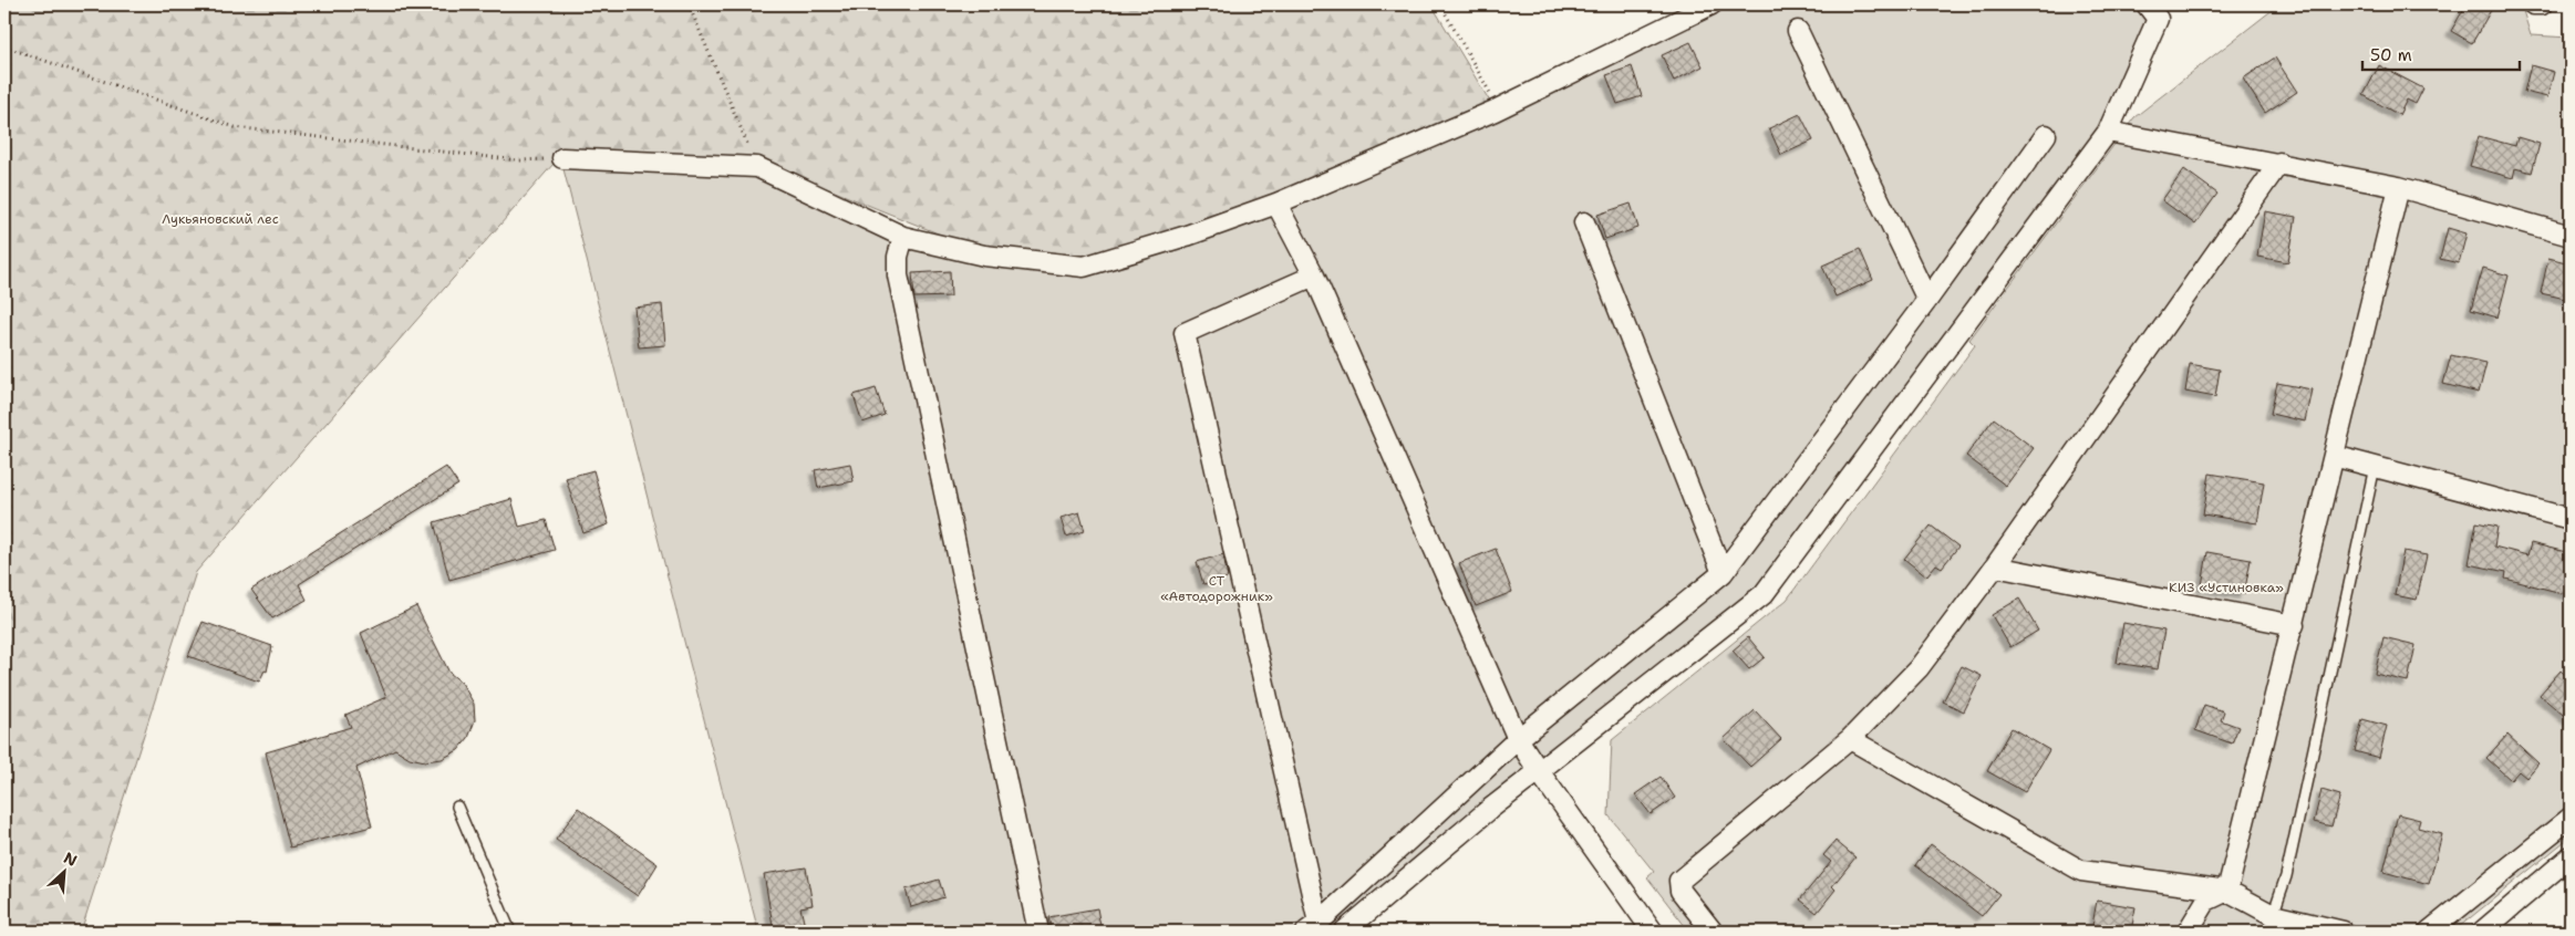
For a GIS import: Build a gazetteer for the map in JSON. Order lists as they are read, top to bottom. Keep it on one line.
{"parks":["Лукьяновский лес","СТ «Автодорожник»","КИЗ «Устиновка»"],"scale_bar":"50 m","north":"top right"}
